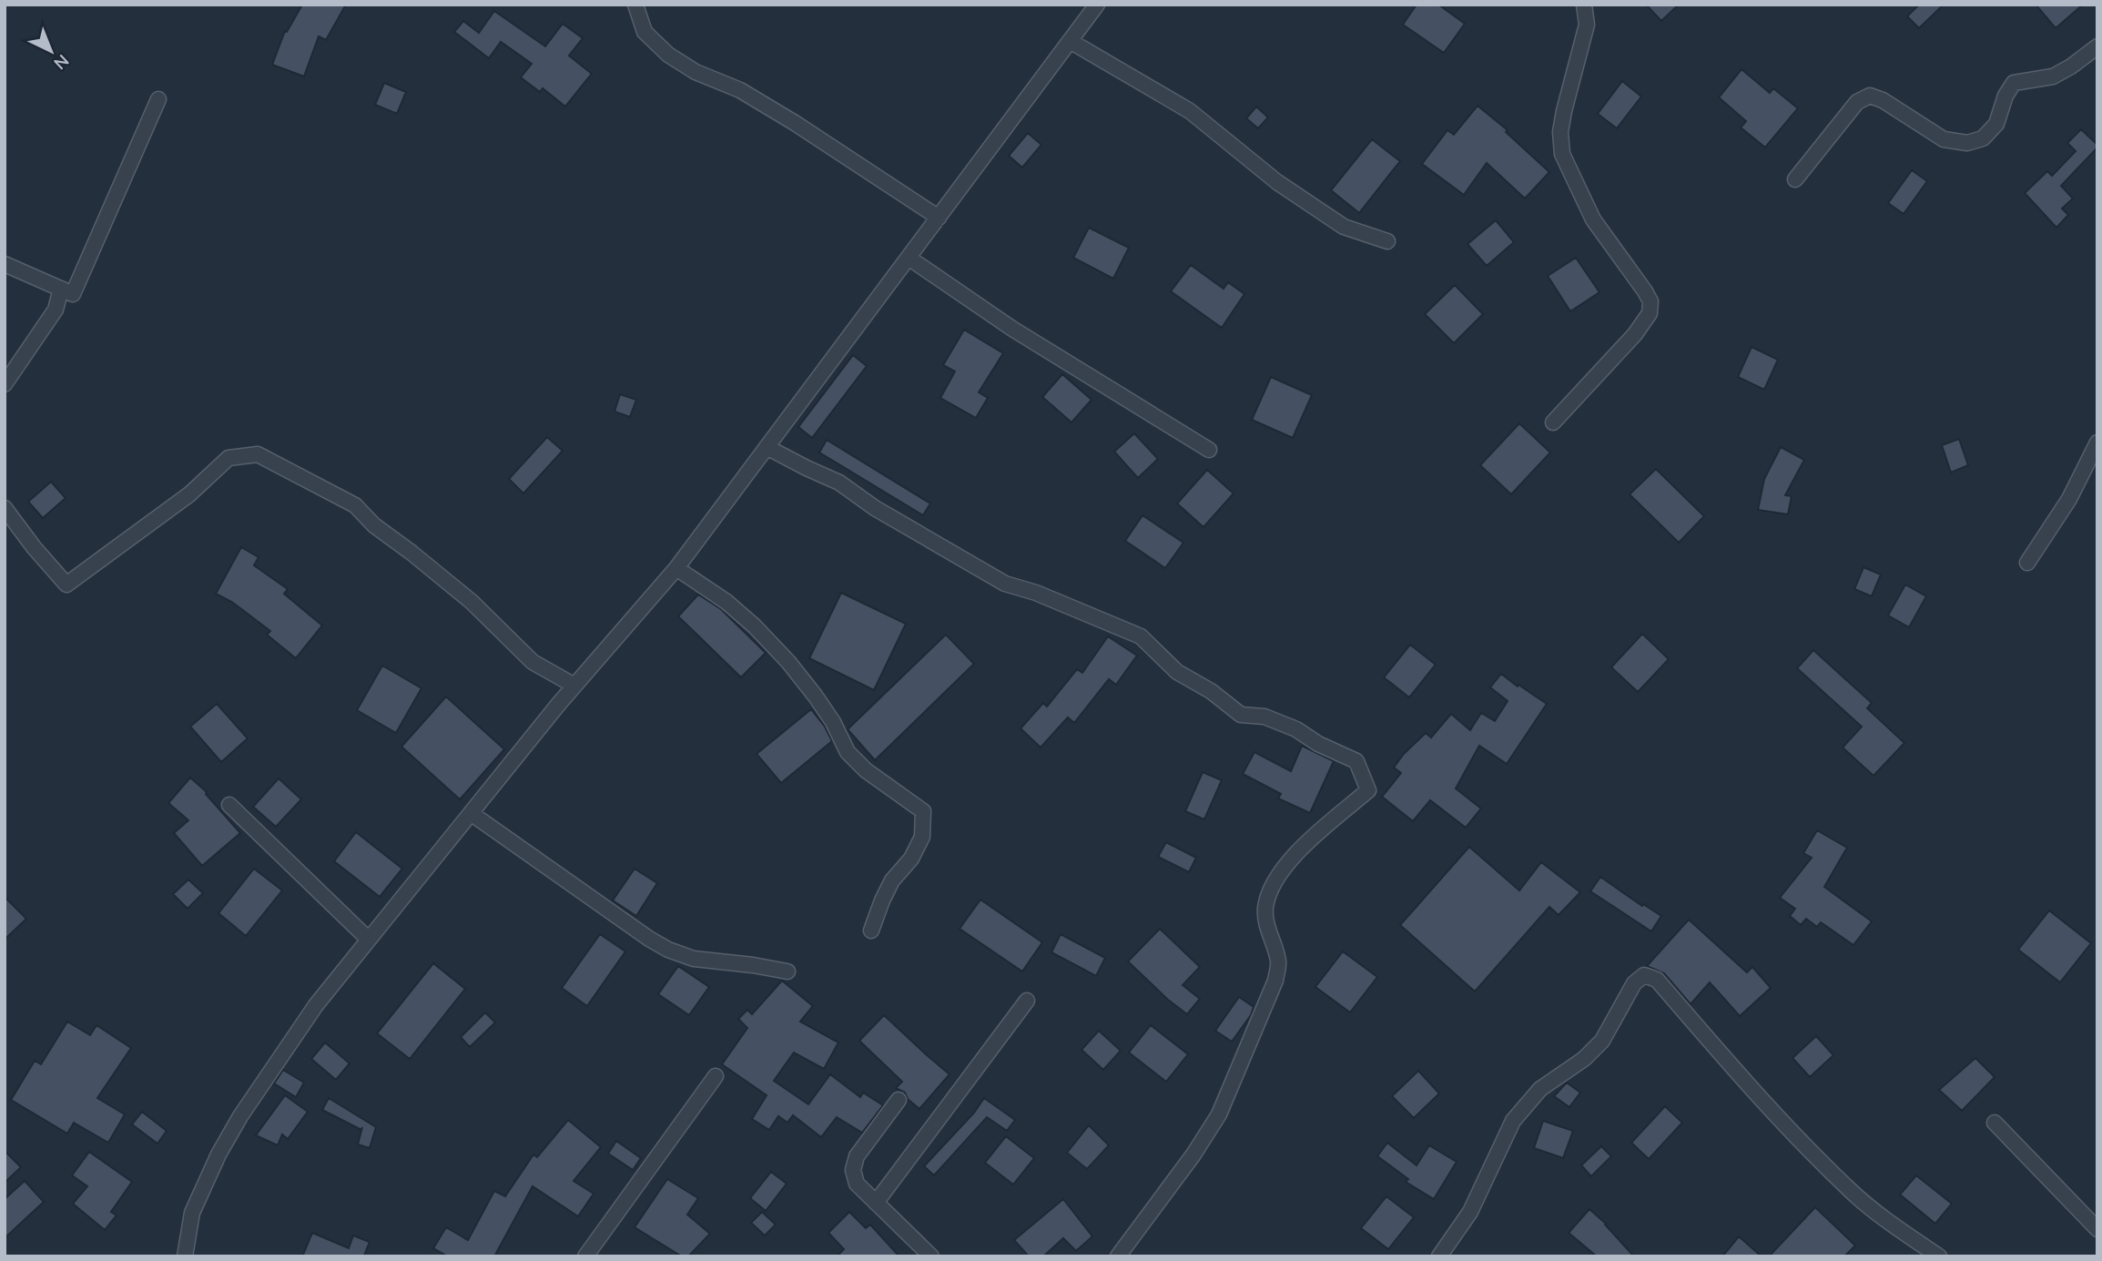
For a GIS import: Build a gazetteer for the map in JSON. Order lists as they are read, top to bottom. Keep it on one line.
{"north":"bottom right"}
